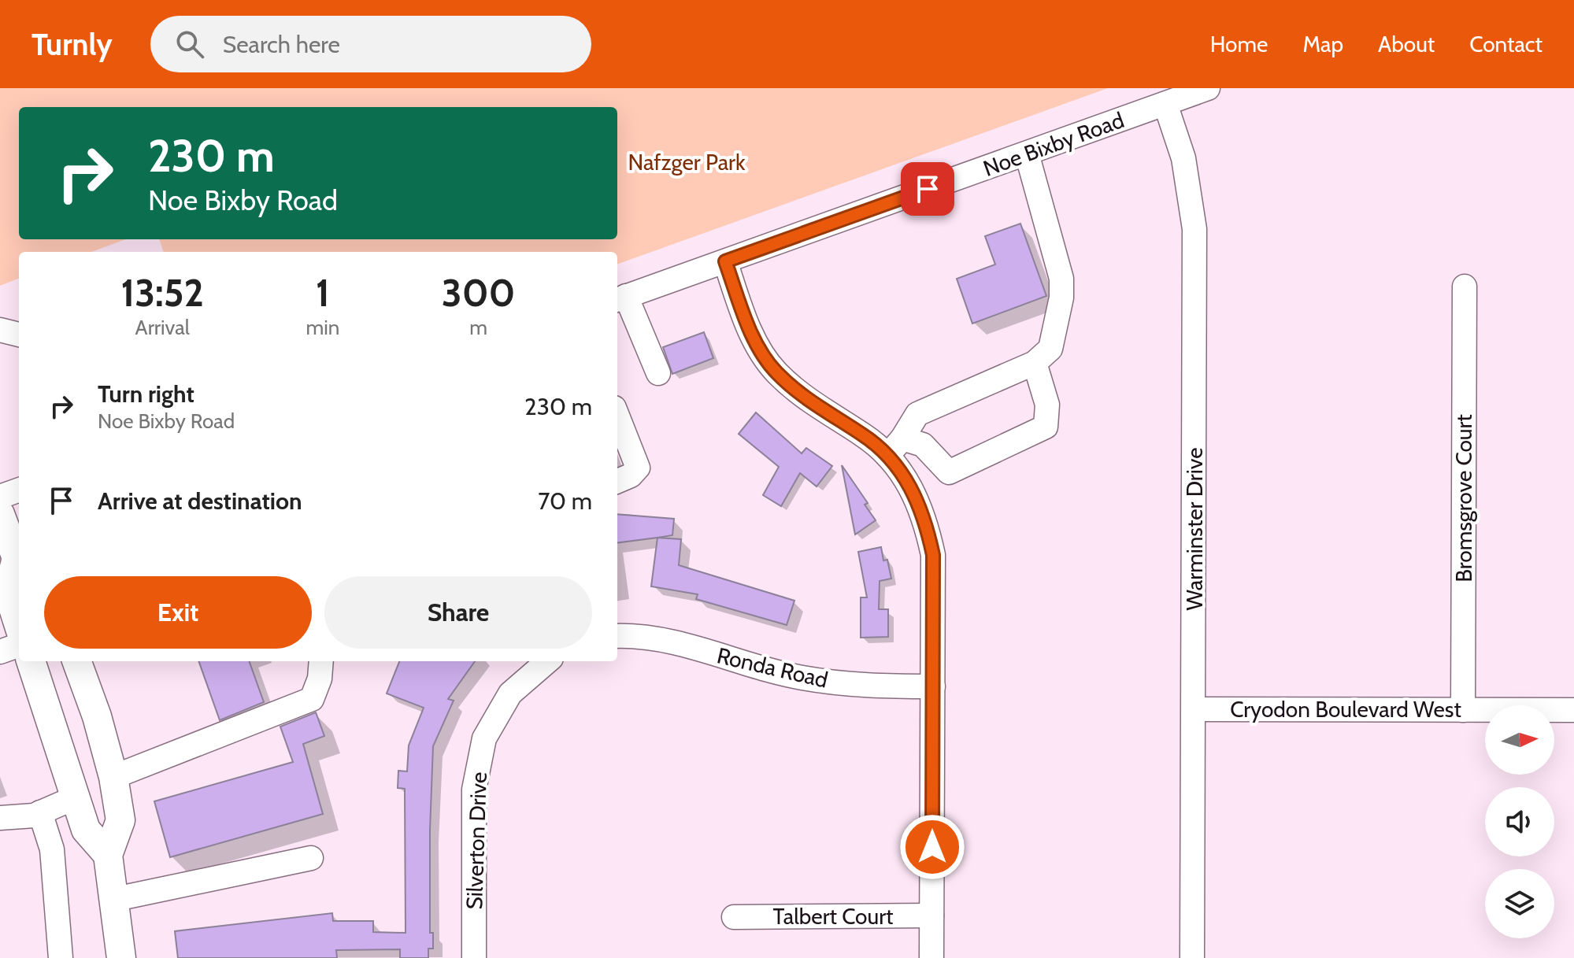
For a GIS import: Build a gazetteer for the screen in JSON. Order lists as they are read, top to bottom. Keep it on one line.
{"streets":{"street":["Noe Bixby Road","Bromsgrove Court","Warminster Drive","Ronda Road","Cryodon Boulevard West","Silverton Drive","Talbert Court"]},"crossings":[["Noe Bixby Road","Warminster Drive"],["Bromsgrove Court","Cryodon Boulevard West"],["Warminster Drive","Cryodon Boulevard West"]],"parks":["Nafzger Park"],"north":"right","page":{"header":"Turnly","search":"Search here","nav":["Home","Map","About","Contact"],"turn":["230 m","Noe Bixby Road"],"eta":["13:52","Arrival","1","min","300","m"],"list":[{"name":"Turn right","note":"Noe Bixby Road","value":"230 m"},{"name":"Arrive at destination","value":"70 m"}],"buttons":["Exit","Share"]}}
